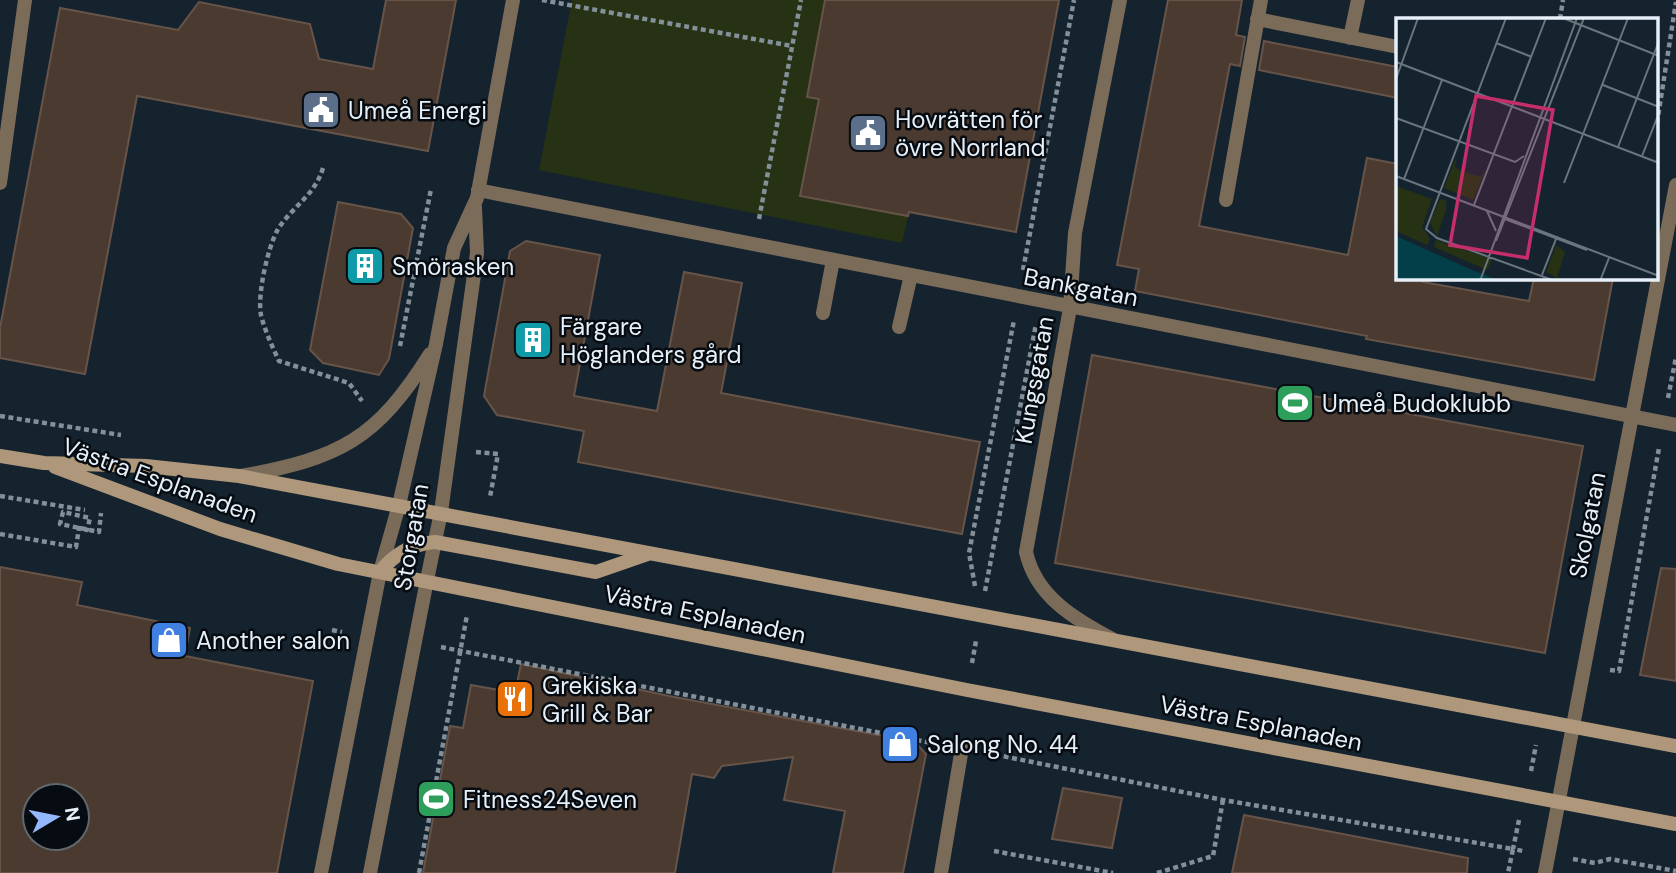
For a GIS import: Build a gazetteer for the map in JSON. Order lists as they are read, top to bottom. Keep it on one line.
{"streets":{"main road":["Västra Esplanaden"],"street":["Bankgatan","Kungsgatan","Skolgatan","Storgatan"]},"crossings":[["Bankgatan","Kungsgatan"],["Bankgatan","Skolgatan"],["Bankgatan","Storgatan"],["Kungsgatan","Västra Esplanaden"],["Västra Esplanaden","Skolgatan"],["Västra Esplanaden","Storgatan"]],"places":{"public building":["Umeå Energi","Hovrätten för övre Norrland"],"building":["Smörasken","Färgare Höglanders gård"],"sports":["Umeå Budoklubb","Fitness24Seven"],"shop":["Another salon","Salong No. 44"],"restaurant":["Grekiska Grill & Bar"]},"north":"right"}
